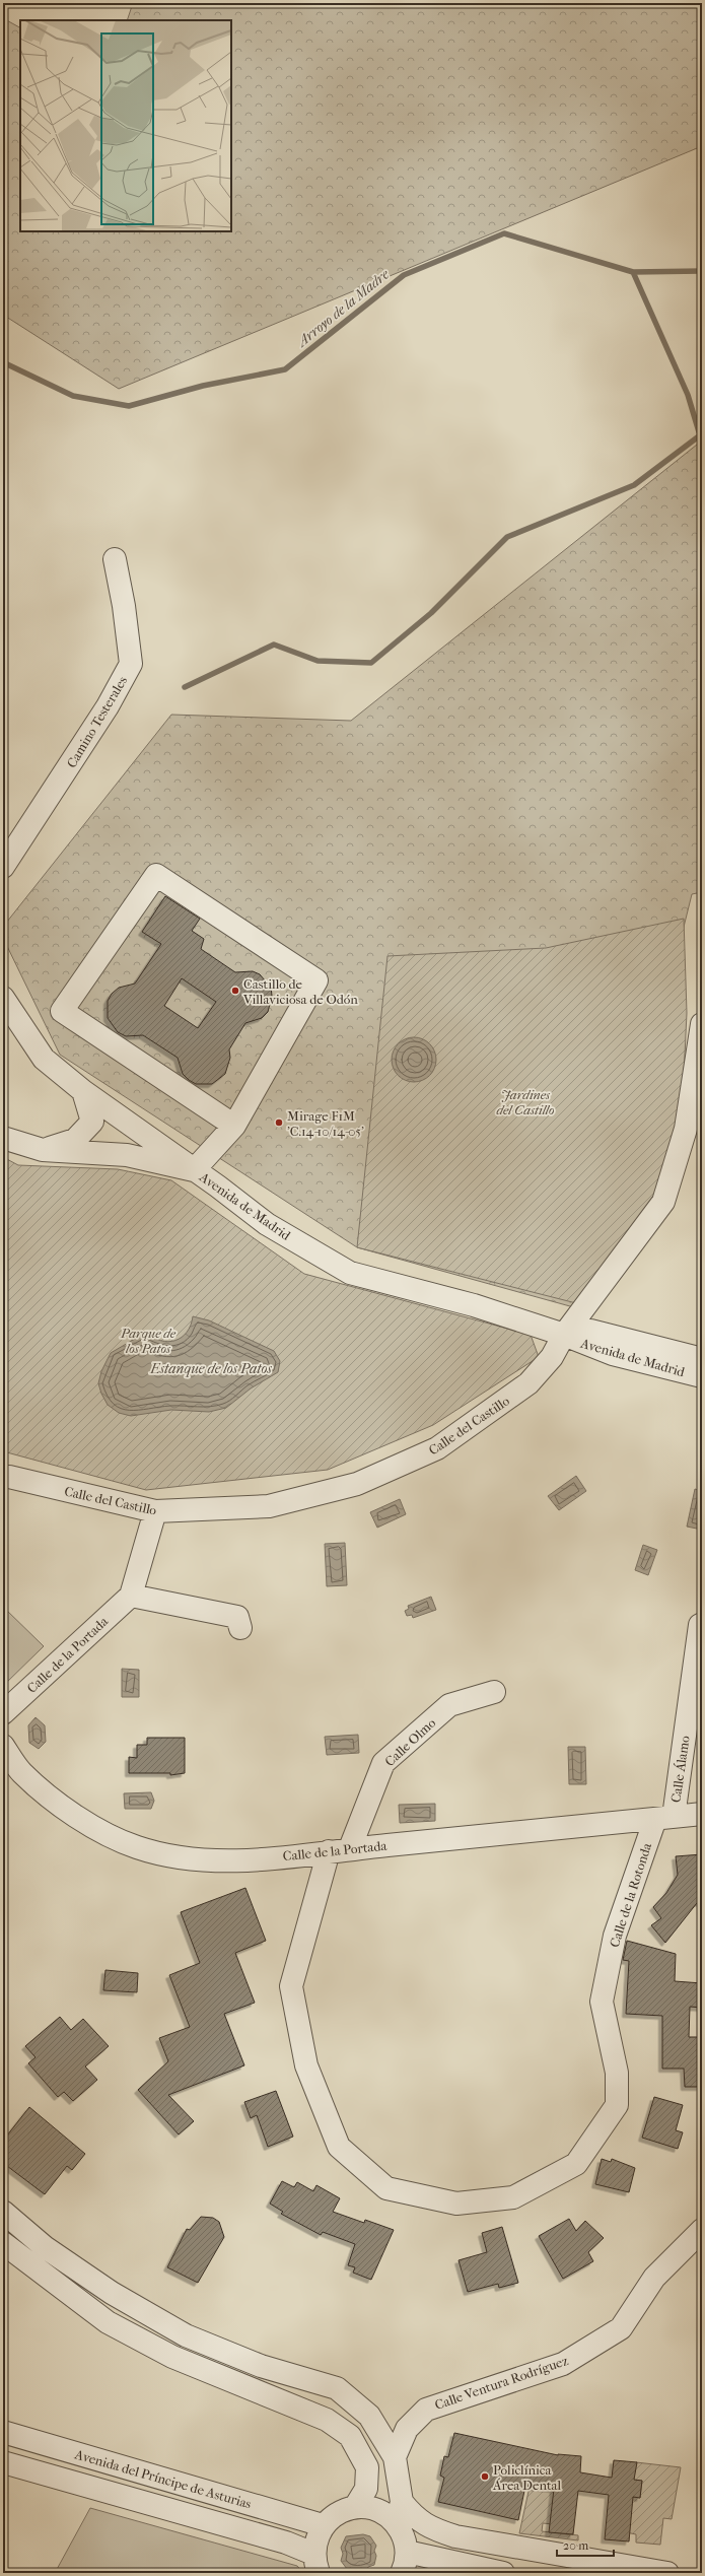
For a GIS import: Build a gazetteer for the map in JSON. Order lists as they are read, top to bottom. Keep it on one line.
{"streets":{"street":["Camino Testerales","Avenida de Madrid","Calle del Castillo","Calle de la Portada","Calle Olmo","Calle Álamo","Calle de la Rotonda","Calle Ventura Rodríguez","Avenida del Príncipe de Asturias"]},"crossings":[["Avenida de Madrid","Calle del Castillo"],["Calle de la Portada","Calle Olmo"],["Calle de la Portada","Calle Álamo"],["Calle de la Portada","Calle de la Rotonda"],["Calle Álamo","Calle de la Rotonda"]],"water":["Arroyo de la Madre","Estanque de los Patos"],"parks":["Jardines del Castillo","Parque de los Patos"],"places":["Castillo de Villaviciosa de Odón","Mirage F1M 'C.14-10/14-05'","Policlínica Área Dental"],"scale_bar":"20 m"}
